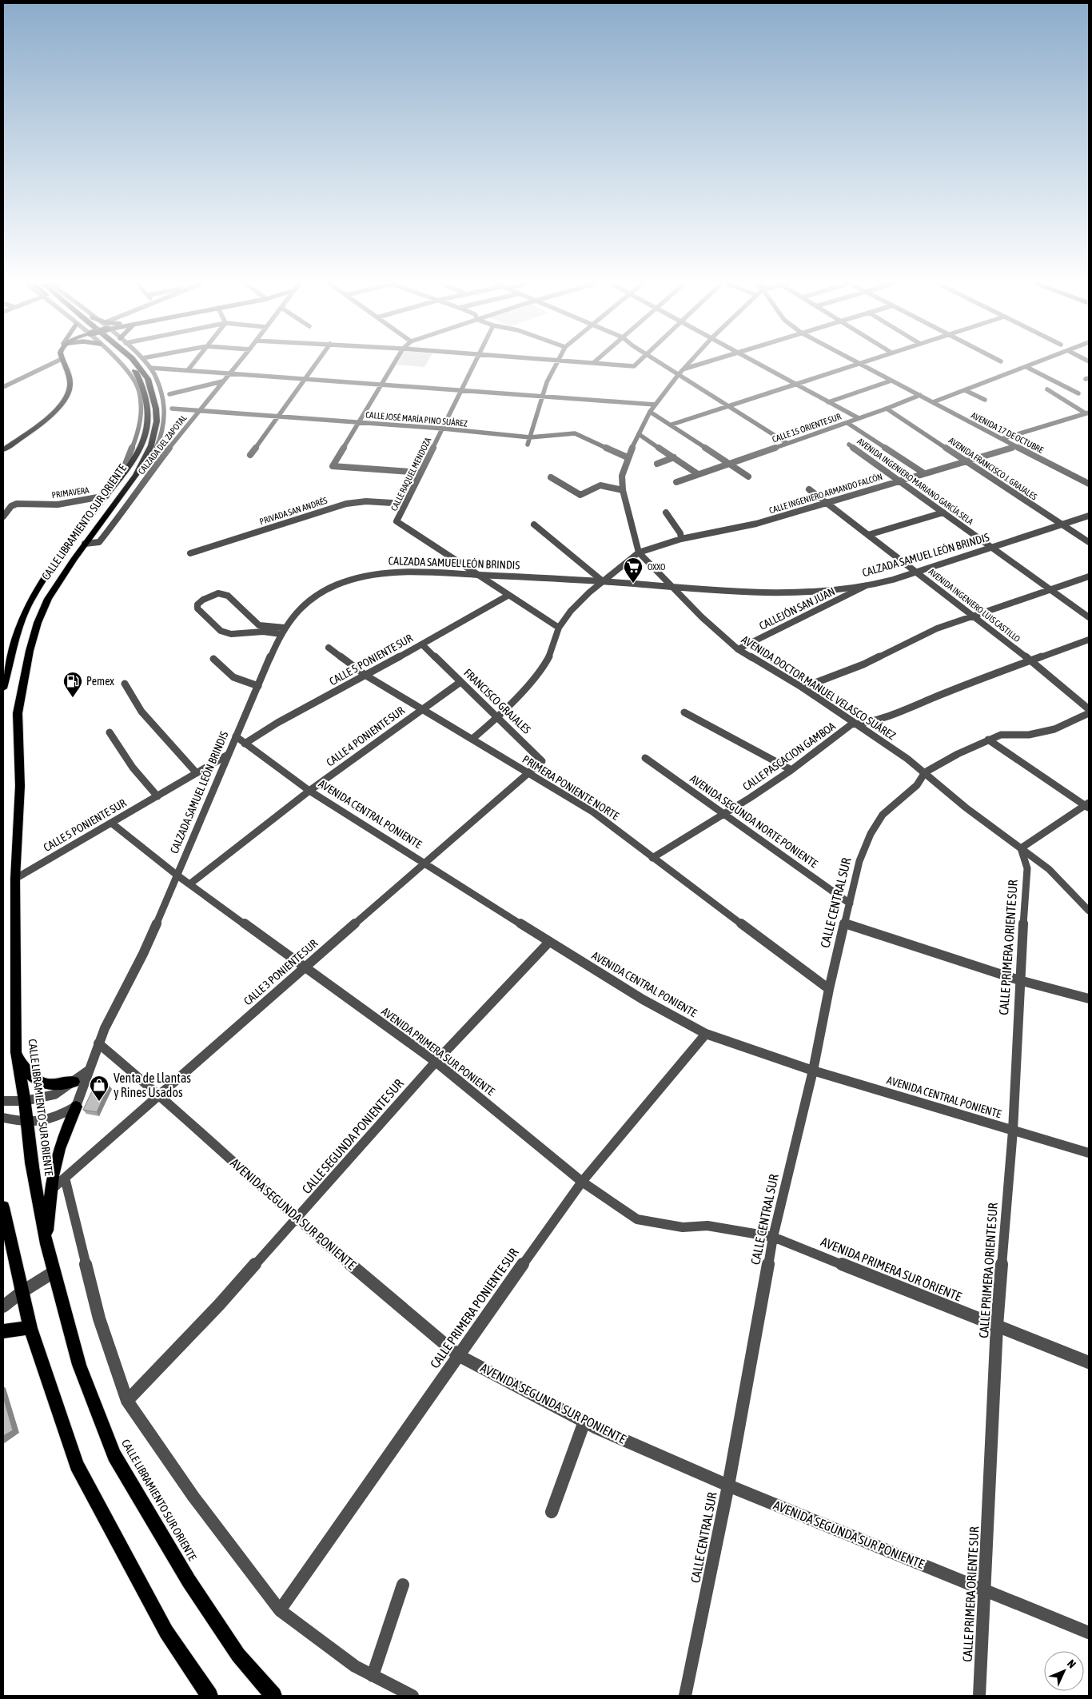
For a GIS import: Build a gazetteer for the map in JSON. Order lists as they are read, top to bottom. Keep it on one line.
{"streets":{"main road":["CALLE LIBRAMIENTO SUR ORIENTE"],"street":["CALLE JOSÉ MARÍA PINO SUÁREZ","CALLE 15 ORIENTE SUR","AVENIDA 17 DE OCTUBRE","CALZADA DEL ZAPOTAL","AVENIDA FRANCISCO J. GRAJALES","CALLE RAQUEL MENDOZA","AVENIDA INGENIERO MARIANO GARCÍA SELA","PRIMAVERA","CALLE INGENIERO ARMANDO FALCÓN","PRIVADA SAN ANDRÉS","CALZADA SAMUEL LEÓN BRINDIS","AVENIDA INGENIERO LUIS CASTILLO","CALLEJÓN SAN JUAN","CALLE 5 PONIENTE SUR","AVENIDA DOCTOR MANUEL VELASCO SUÁREZ","FRANCISCO GRAJALES","CALLE 4 PONIENTE SUR","CALLE PASCACION GAMBOA","PRIMERA PONIENTE NORTE","AVENIDA CENTRAL PONIENTE","AVENIDA SEGUNDA NORTE PONIENTE","CALLE CENTRAL SUR","CALLE PRIMERA ORIENTE SUR","CALLE 3 PONIENTE SUR","AVENIDA PRIMERA SUR PONIENTE","CALLE SEGUNDA PONIENTE SUR","AVENIDA SEGUNDA SUR PONIENTE","AVENIDA PRIMERA SUR ORIENTE","CALLE PRIMERA PONIENTE SUR"]},"crossings":[["CALLE JOSÉ MARÍA PINO SUÁREZ","CALZADA DEL ZAPOTAL"],["CALLE JOSÉ MARÍA PINO SUÁREZ","CALLE RAQUEL MENDOZA"],["CALLE JOSÉ MARÍA PINO SUÁREZ","AVENIDA DOCTOR MANUEL VELASCO SUÁREZ"],["CALLE 15 ORIENTE SUR","AVENIDA 17 DE OCTUBRE"],["CALLE 15 ORIENTE SUR","AVENIDA FRANCISCO J. GRAJALES"],["AVENIDA 17 DE OCTUBRE","CALLE INGENIERO ARMANDO FALCÓN"],["CALZADA DEL ZAPOTAL","CALLE LIBRAMIENTO SUR ORIENTE"],["AVENIDA FRANCISCO J. GRAJALES","CALLE INGENIERO ARMANDO FALCÓN"],["AVENIDA FRANCISCO J. GRAJALES","CALZADA SAMUEL LEÓN BRINDIS"],["CALLE RAQUEL MENDOZA","PRIVADA SAN ANDRÉS"],["CALLE RAQUEL MENDOZA","CALZADA SAMUEL LEÓN BRINDIS"],["AVENIDA INGENIERO MARIANO GARCÍA SELA","CALLE INGENIERO ARMANDO FALCÓN"],["AVENIDA INGENIERO MARIANO GARCÍA SELA","CALZADA SAMUEL LEÓN BRINDIS"],["PRIMAVERA","CALLE LIBRAMIENTO SUR ORIENTE"],["CALLE INGENIERO ARMANDO FALCÓN","AVENIDA INGENIERO LUIS CASTILLO"],["CALLE INGENIERO ARMANDO FALCÓN","AVENIDA DOCTOR MANUEL VELASCO SUÁREZ"],["CALLE LIBRAMIENTO SUR ORIENTE","CALLE 5 PONIENTE SUR"],["CALZADA SAMUEL LEÓN BRINDIS","AVENIDA INGENIERO LUIS CASTILLO"],["CALZADA SAMUEL LEÓN BRINDIS","CALLEJÓN SAN JUAN"],["CALZADA SAMUEL LEÓN BRINDIS","CALLE 5 PONIENTE SUR"],["CALZADA SAMUEL LEÓN BRINDIS","AVENIDA DOCTOR MANUEL VELASCO SUÁREZ"],["CALZADA SAMUEL LEÓN BRINDIS","AVENIDA CENTRAL PONIENTE"],["CALZADA SAMUEL LEÓN BRINDIS","AVENIDA PRIMERA SUR PONIENTE"],["CALZADA SAMUEL LEÓN BRINDIS","AVENIDA SEGUNDA SUR PONIENTE"],["AVENIDA INGENIERO LUIS CASTILLO","CALLE PASCACION GAMBOA"],["CALLEJÓN SAN JUAN","AVENIDA DOCTOR MANUEL VELASCO SUÁREZ"],["CALLE 5 PONIENTE SUR","FRANCISCO GRAJALES"],["CALLE 5 PONIENTE SUR","PRIMERA PONIENTE NORTE"],["CALLE 5 PONIENTE SUR","AVENIDA CENTRAL PONIENTE"],["CALLE 5 PONIENTE SUR","AVENIDA PRIMERA SUR PONIENTE"],["AVENIDA DOCTOR MANUEL VELASCO SUÁREZ","CALLE PASCACION GAMBOA"],["AVENIDA DOCTOR MANUEL VELASCO SUÁREZ","CALLE CENTRAL SUR"],["AVENIDA DOCTOR MANUEL VELASCO SUÁREZ","CALLE PRIMERA ORIENTE SUR"],["FRANCISCO GRAJALES","CALLE 4 PONIENTE SUR"],["FRANCISCO GRAJALES","PRIMERA PONIENTE NORTE"],["FRANCISCO GRAJALES","CALLE 3 PONIENTE SUR"],["CALLE 4 PONIENTE SUR","PRIMERA PONIENTE NORTE"],["CALLE 4 PONIENTE SUR","AVENIDA CENTRAL PONIENTE"],["CALLE 4 PONIENTE SUR","AVENIDA PRIMERA SUR PONIENTE"],["CALLE PASCACION GAMBOA","PRIMERA PONIENTE NORTE"],["CALLE PASCACION GAMBOA","AVENIDA SEGUNDA NORTE PONIENTE"],["PRIMERA PONIENTE NORTE","CALLE CENTRAL SUR"],["PRIMERA PONIENTE NORTE","CALLE 3 PONIENTE SUR"],["AVENIDA CENTRAL PONIENTE","CALLE CENTRAL SUR"],["AVENIDA CENTRAL PONIENTE","CALLE PRIMERA ORIENTE SUR"],["AVENIDA CENTRAL PONIENTE","CALLE 3 PONIENTE SUR"],["AVENIDA CENTRAL PONIENTE","CALLE SEGUNDA PONIENTE SUR"],["AVENIDA CENTRAL PONIENTE","CALLE PRIMERA PONIENTE SUR"],["AVENIDA SEGUNDA NORTE PONIENTE","CALLE CENTRAL SUR"],["CALLE CENTRAL SUR","AVENIDA PRIMERA SUR PONIENTE"],["CALLE CENTRAL SUR","AVENIDA SEGUNDA SUR PONIENTE"],["CALLE CENTRAL SUR","AVENIDA PRIMERA SUR ORIENTE"],["CALLE PRIMERA ORIENTE SUR","AVENIDA SEGUNDA SUR PONIENTE"],["CALLE PRIMERA ORIENTE SUR","AVENIDA PRIMERA SUR ORIENTE"],["CALLE 3 PONIENTE SUR","AVENIDA PRIMERA SUR PONIENTE"],["CALLE 3 PONIENTE SUR","AVENIDA SEGUNDA SUR PONIENTE"],["AVENIDA PRIMERA SUR PONIENTE","CALLE SEGUNDA PONIENTE SUR"],["AVENIDA PRIMERA SUR PONIENTE","AVENIDA PRIMERA SUR ORIENTE"],["AVENIDA PRIMERA SUR PONIENTE","CALLE PRIMERA PONIENTE SUR"],["CALLE SEGUNDA PONIENTE SUR","AVENIDA SEGUNDA SUR PONIENTE"],["AVENIDA SEGUNDA SUR PONIENTE","CALLE PRIMERA PONIENTE SUR"]],"places":{"supermarket":["OXXO"],"fuel station":["Pemex"],"shop":["Venta de Llantas y Rines Usados"]},"north":"top right"}
